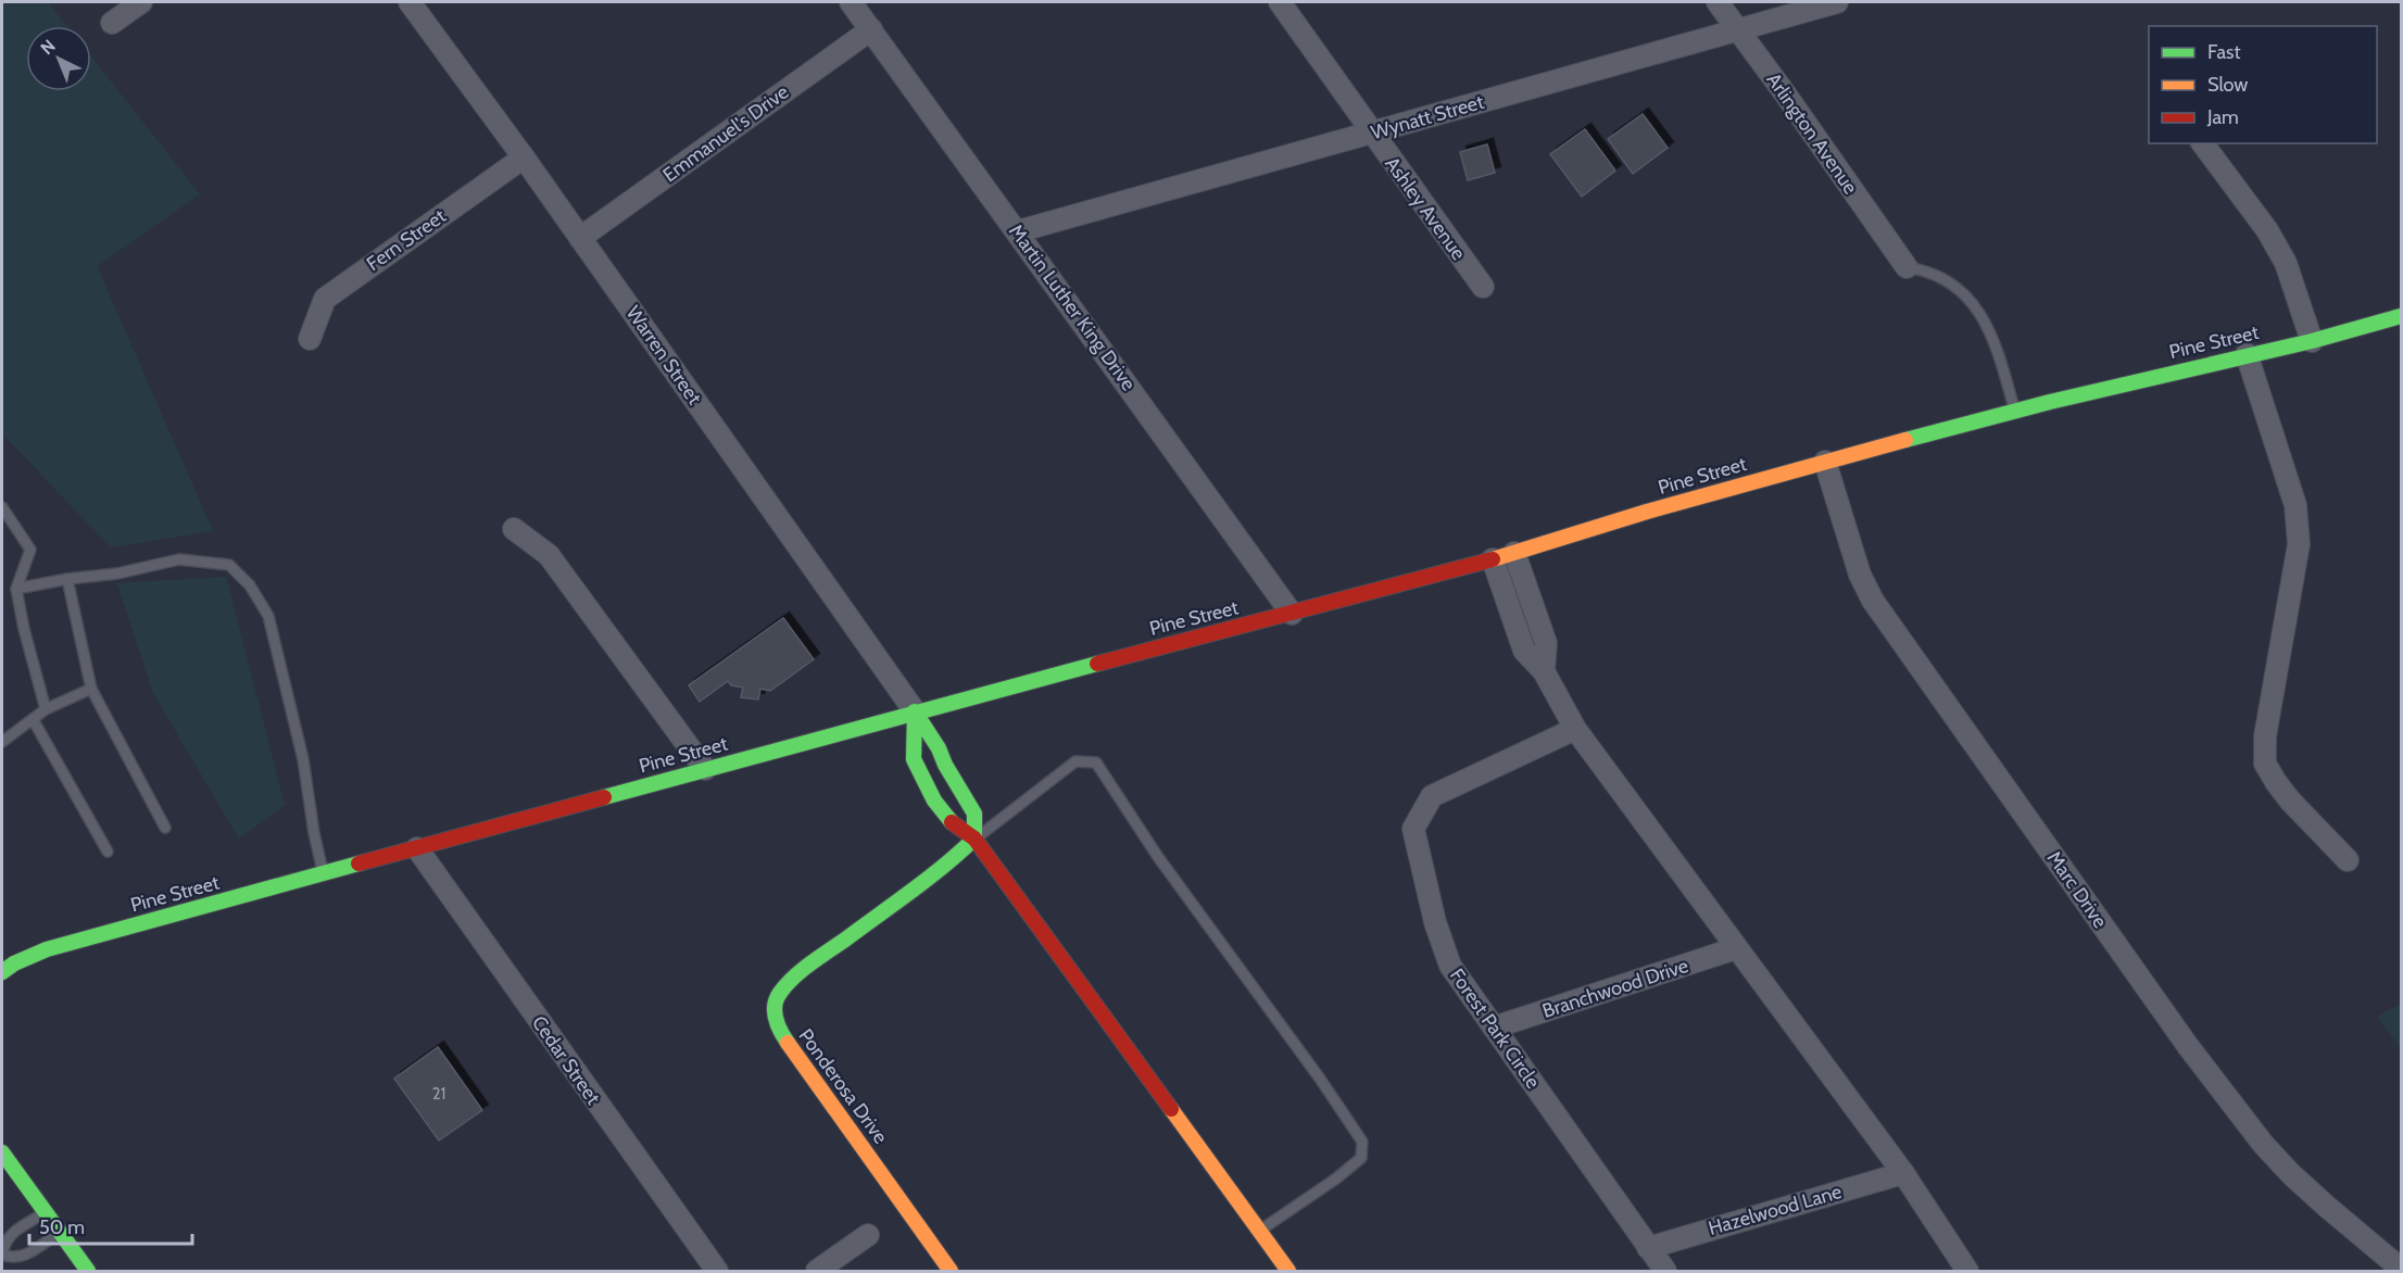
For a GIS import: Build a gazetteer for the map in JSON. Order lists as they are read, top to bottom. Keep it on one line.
{"streets":{"main road":["Pine Street","Ponderosa Drive"],"street":["Wynatt Street","Emmanuel's Drive","Arlington Avenue","Ashley Avenue","Fern Street","Martin Luther King Drive","Warren Street","Marc Drive","Branchwood Drive","Forest Park Circle","Cedar Street","Hazelwood Lane"]},"crossings":[["Wynatt Street","Arlington Avenue"],["Wynatt Street","Ashley Avenue"],["Wynatt Street","Martin Luther King Drive"],["Emmanuel's Drive","Martin Luther King Drive"],["Emmanuel's Drive","Warren Street"],["Fern Street","Warren Street"],["Martin Luther King Drive","Pine Street"],["Pine Street","Warren Street"],["Pine Street","Marc Drive"],["Pine Street","Cedar Street"],["Branchwood Drive","Forest Park Circle"],["Forest Park Circle","Hazelwood Lane"]],"house_numbers":["21"],"legend":["Fast","Slow","Jam"],"scale_bar":"50 m","north":"top left"}
